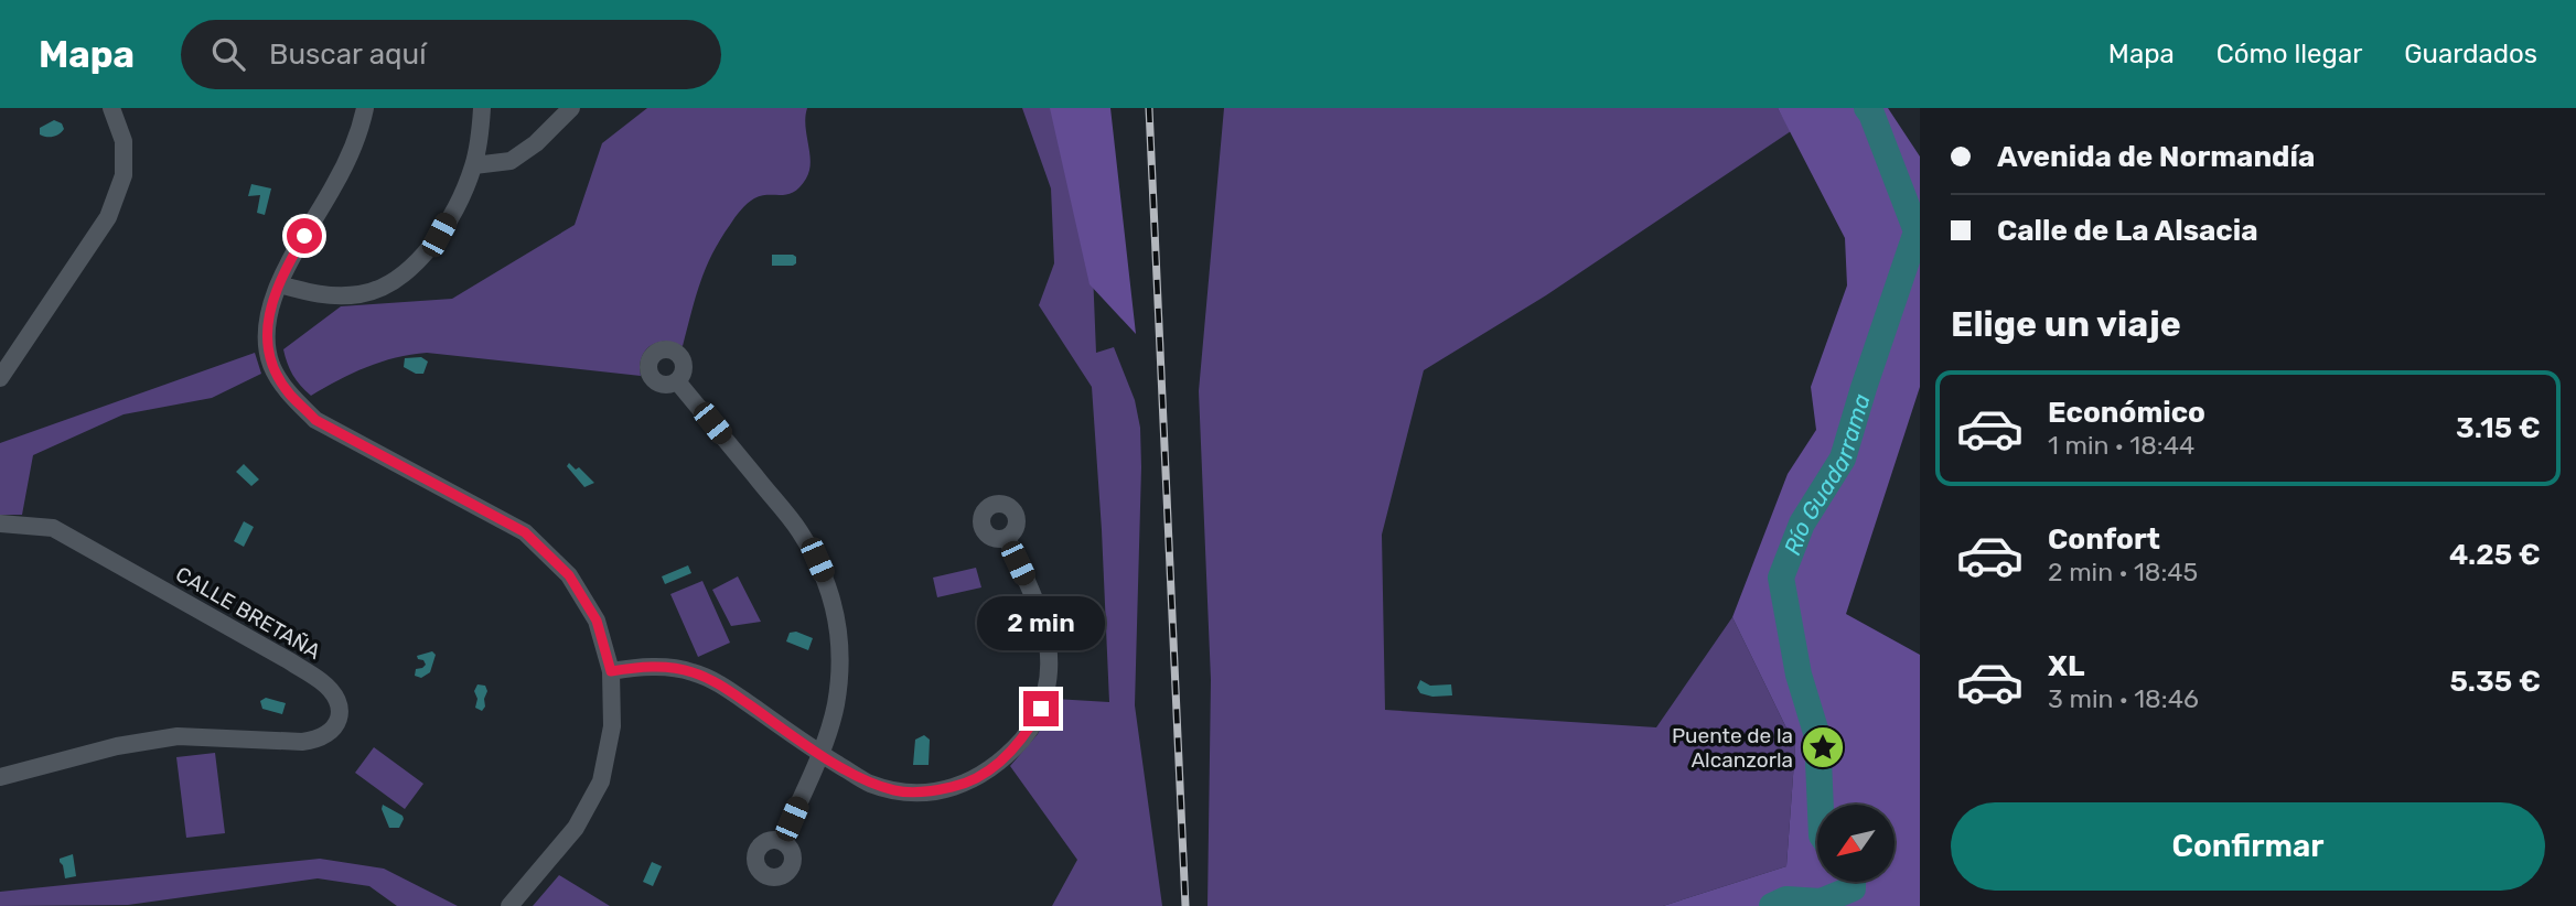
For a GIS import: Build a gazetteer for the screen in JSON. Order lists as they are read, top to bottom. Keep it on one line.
{"streets":{"street":["CALLE BRETAÑA"]},"water":["Río Guadarrama"],"places":{"place":["Puente de la Alcanzorla"]},"north":"bottom left","page":{"header":"Mapa","search":"Buscar aquí","nav":["Mapa","Cómo llegar","Guardados"],"banner":["Avenida de Normandía","Calle de La Alsacia"],"heading":"Elige un viaje","list":[{"name":"Económico","note":"1 min · 18:44","value":"3.15 €"},{"name":"Confort","note":"2 min · 18:45","value":"4.25 €"},{"name":"XL","note":"3 min · 18:46","value":"5.35 €"}],"bubble":"2 min","buttons":"Confirmar"}}
